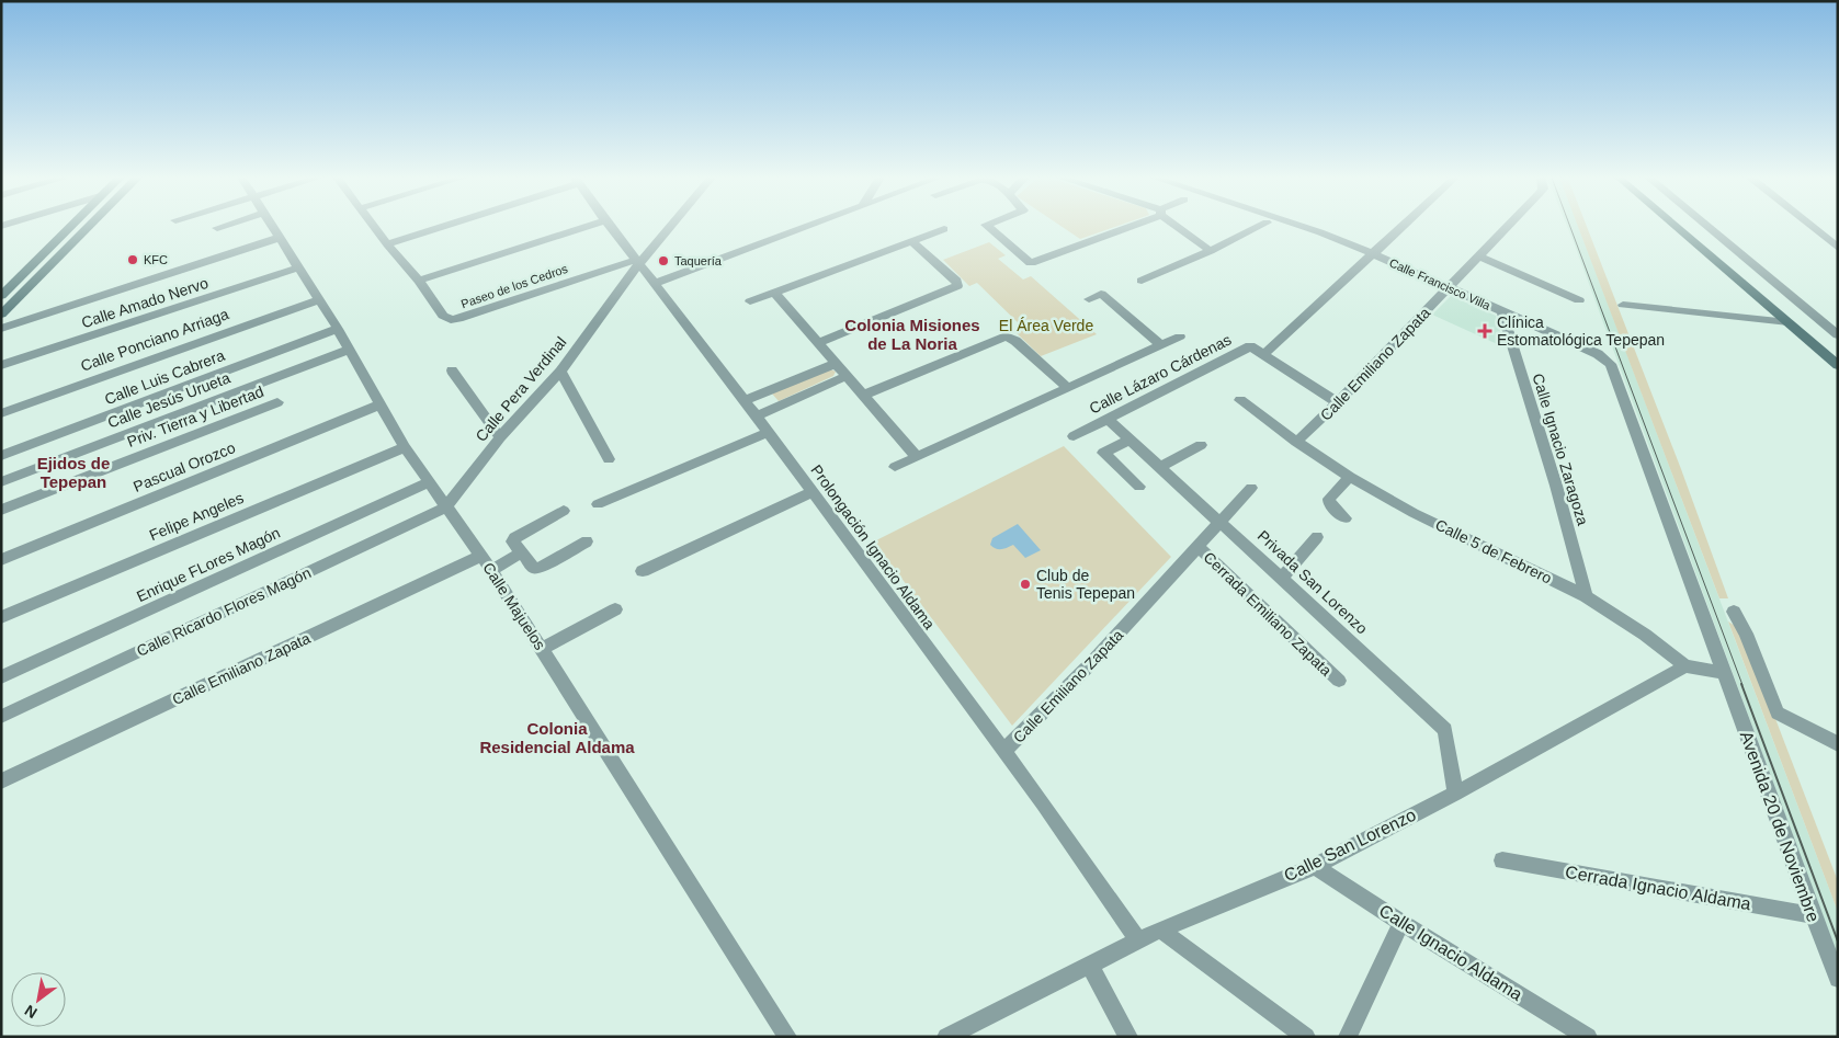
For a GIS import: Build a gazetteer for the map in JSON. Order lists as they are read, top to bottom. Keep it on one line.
{"streets":{"street":["Calle Francisco Villa","Paseo de los Cedros","Calle Amado Nervo","Calle Ponciano Arriaga","Calle Emiliano Zapata","Calle Lázaro Cárdenas","Calle Luis Cabrera","Calle Pera Verdinal","Calle Jesús Urueta","Priv. Tierra y Libertad","Calle Ignacio Zaragoza","Pascual Orozco","Felipe Angeles","Prolongación Ignacio Aldama","Calle 5 de Febrero","Enrique FLores Magón","Privada San Lorenzo","Calle Majuelos","Calle Ricardo Flores Magón","Cerrada Emiliano Zapata","Avenida 20 de Noviembre","Calle San Lorenzo","Cerrada Ignacio Aldama","Calle Ignacio Aldama"]},"crossings":[["Calle Francisco Villa","Calle Emiliano Zapata"],["Calle Francisco Villa","Calle Ignacio Zaragoza"],["Calle Francisco Villa","Avenida 20 de Noviembre"],["Paseo de los Cedros","Calle Pera Verdinal"],["Paseo de los Cedros","Prolongación Ignacio Aldama"],["Calle Amado Nervo","Calle Majuelos"],["Calle Ponciano Arriaga","Calle Majuelos"],["Calle Emiliano Zapata","Prolongación Ignacio Aldama"],["Calle Emiliano Zapata","Calle 5 de Febrero"],["Calle Emiliano Zapata","Privada San Lorenzo"],["Calle Emiliano Zapata","Calle Majuelos"],["Calle Emiliano Zapata","Cerrada Emiliano Zapata"],["Calle Lázaro Cárdenas","Privada San Lorenzo"],["Calle Luis Cabrera","Calle Majuelos"],["Calle Pera Verdinal","Prolongación Ignacio Aldama"],["Calle Pera Verdinal","Calle Majuelos"],["Calle Pera Verdinal","Calle Ricardo Flores Magón"],["Calle Jesús Urueta","Calle Majuelos"],["Calle Ignacio Zaragoza","Calle 5 de Febrero"],["Pascual Orozco","Calle Majuelos"],["Felipe Angeles","Calle Majuelos"],["Prolongación Ignacio Aldama","Calle San Lorenzo"],["Calle 5 de Febrero","Calle San Lorenzo"],["Enrique FLores Magón","Calle Majuelos"],["Privada San Lorenzo","Calle San Lorenzo"],["Calle Majuelos","Calle Ricardo Flores Magón"],["Avenida 20 de Noviembre","Cerrada Ignacio Aldama"],["Calle San Lorenzo","Calle Ignacio Aldama"]],"districts":["Colonia Misiones de La Noria","Ejidos de Tepepan","Colonia Residencial Aldama"],"parks":["El Área Verde"],"places":{"other":["KFC","Taquería","Club de Tenis Tepepan"],"health":["Clínica Estomatológica Tepepan"]},"north":"bottom left"}
